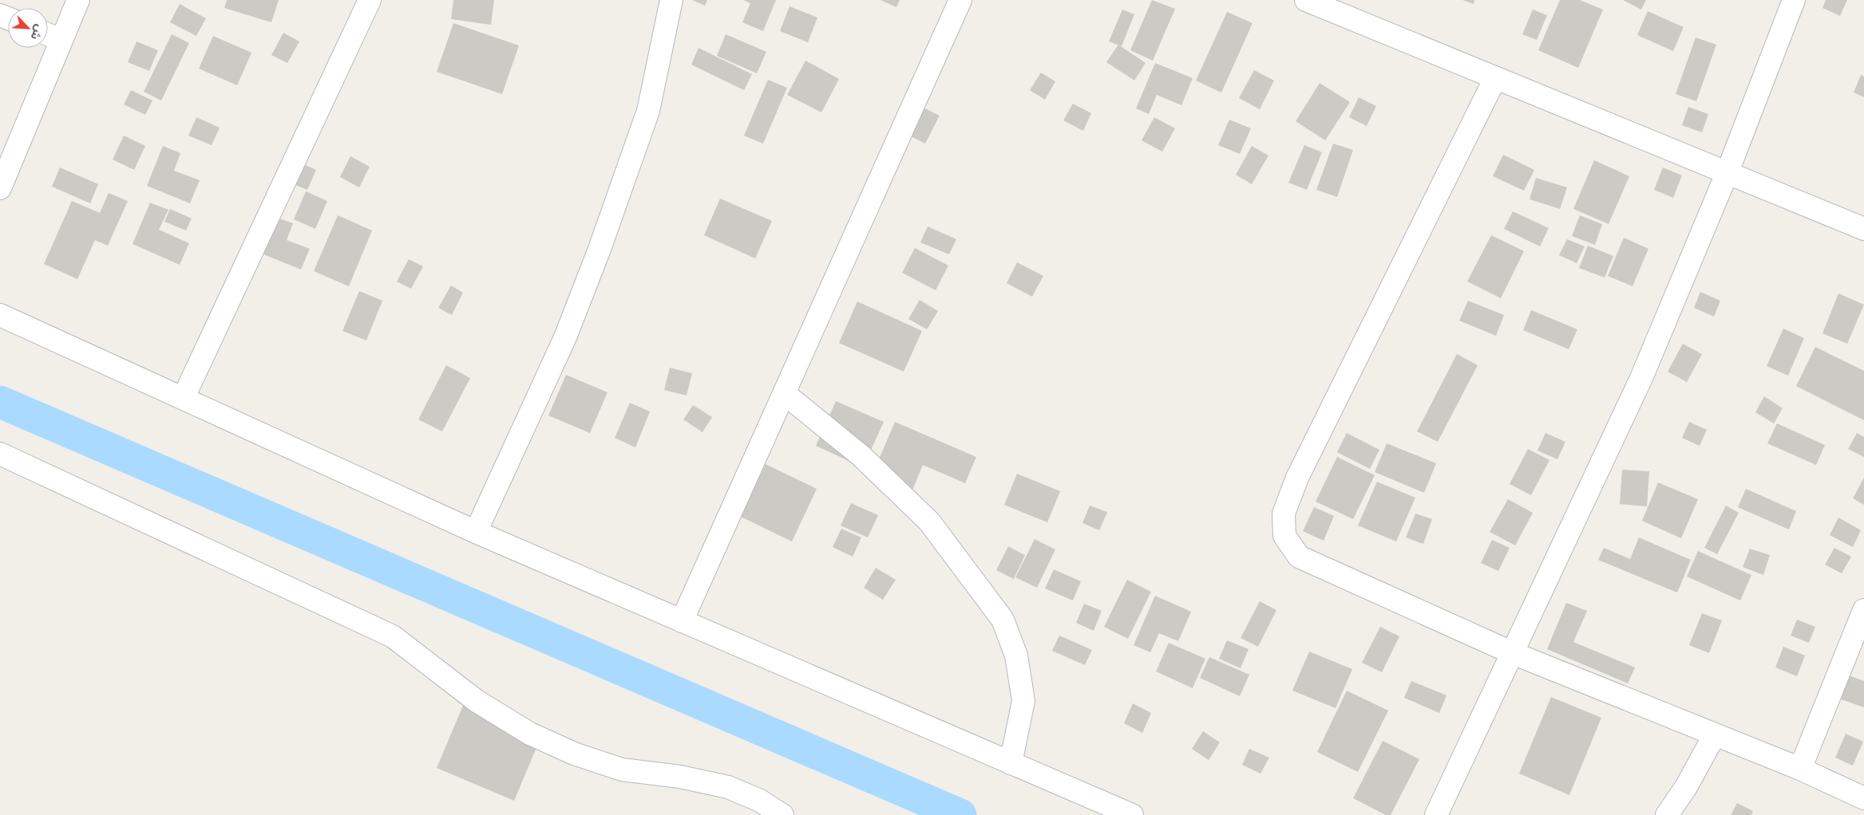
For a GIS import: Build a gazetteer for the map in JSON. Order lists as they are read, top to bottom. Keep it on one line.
{"north":"bottom right"}
